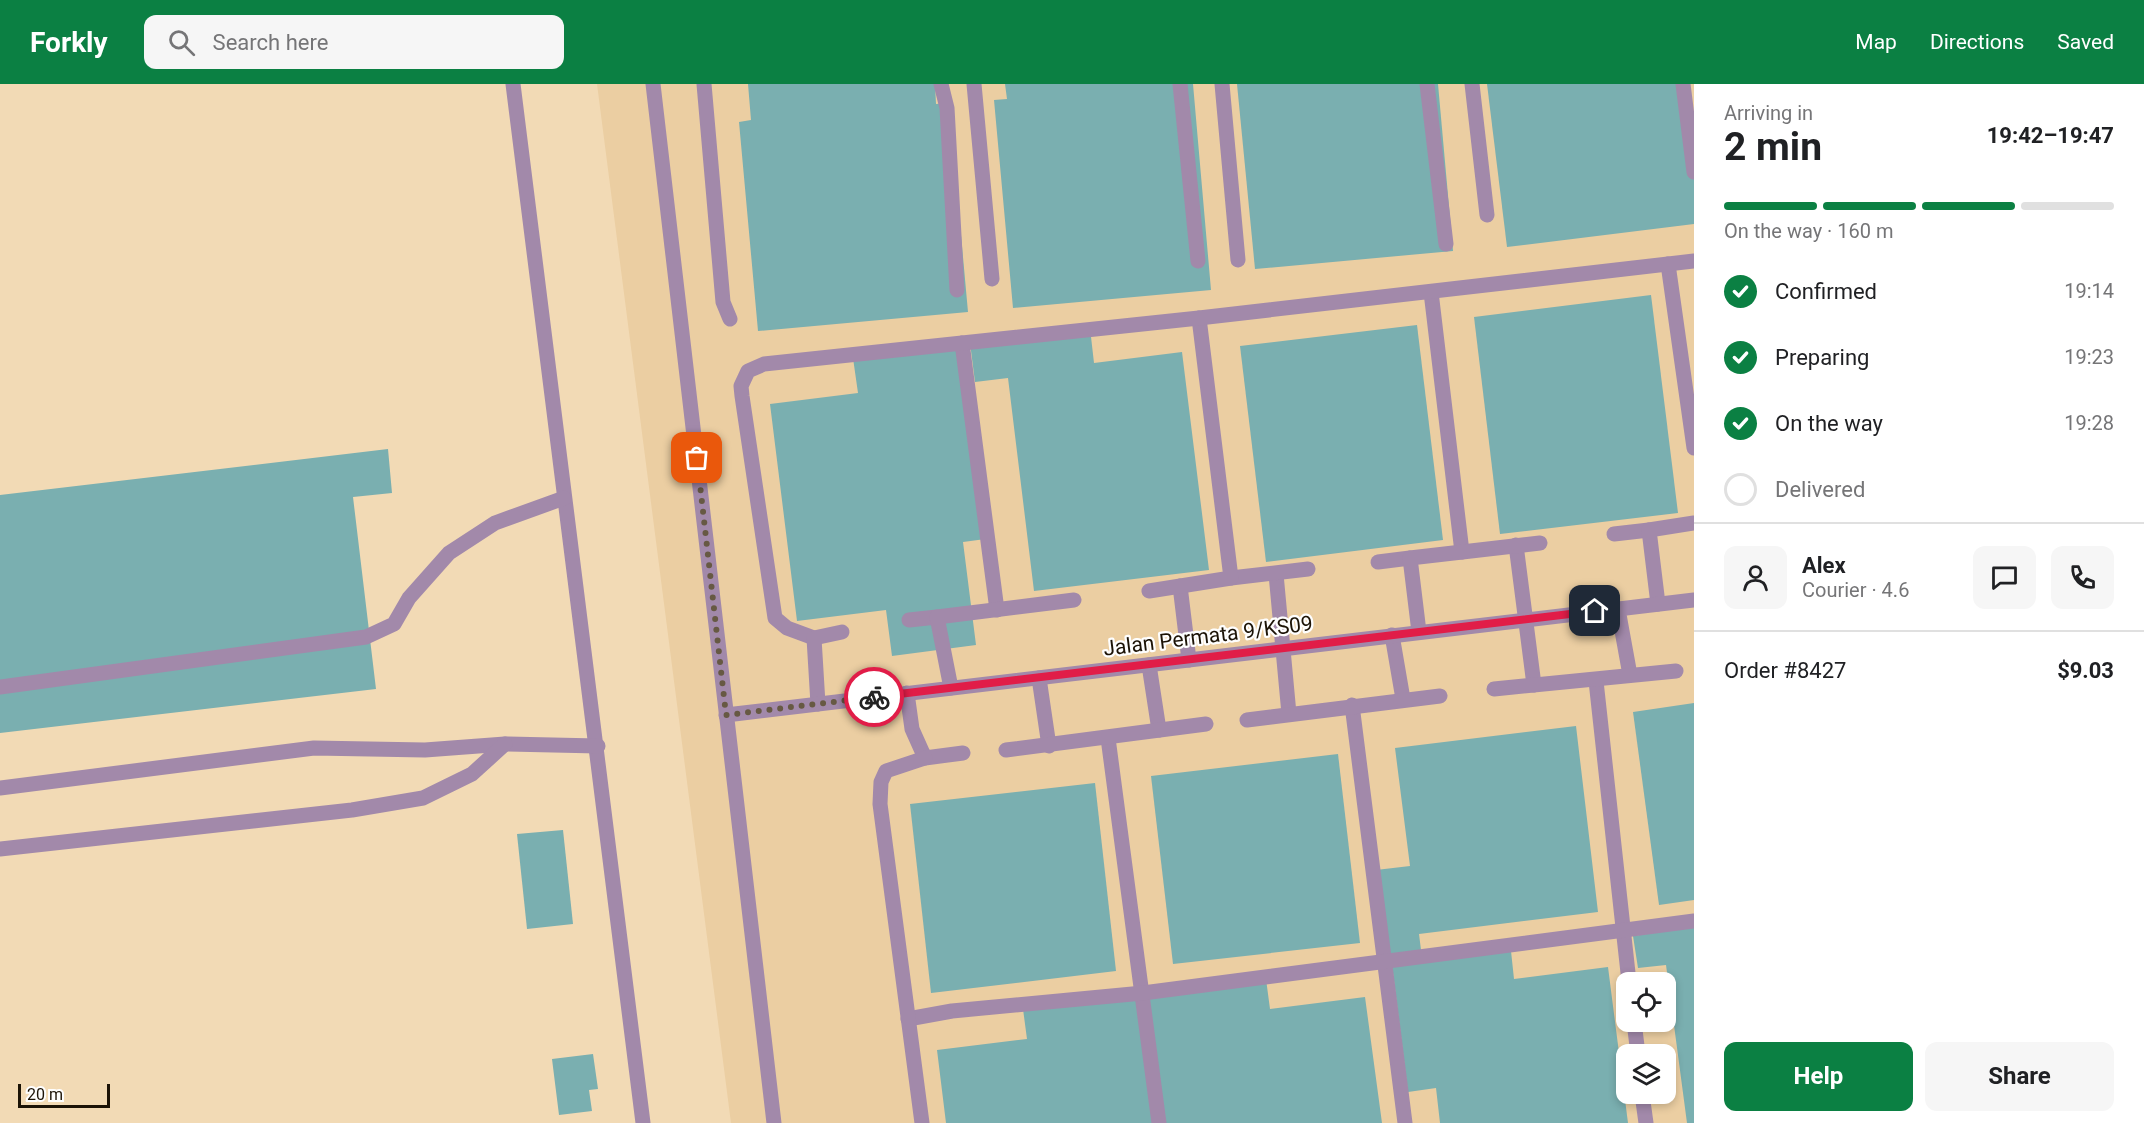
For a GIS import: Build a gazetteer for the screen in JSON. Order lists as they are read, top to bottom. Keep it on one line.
{"streets":{"street":["Jalan Permata 9/KS09"]},"scale_bar":"20 m","page":{"header":"Forkly","search":"Search here","nav":["Map","Directions","Saved"],"heading":["2 min","Arriving in","19:42–19:47"],"panel":["Alex","Courier · 4.6","Order #8427","$9.03"],"bar":"On the way · 160 m","list":[["Confirmed","19:14"],["Preparing","19:23"],["On the way","19:28"],"Delivered"],"buttons":["Help","Share"],"scale":"20 m"}}
